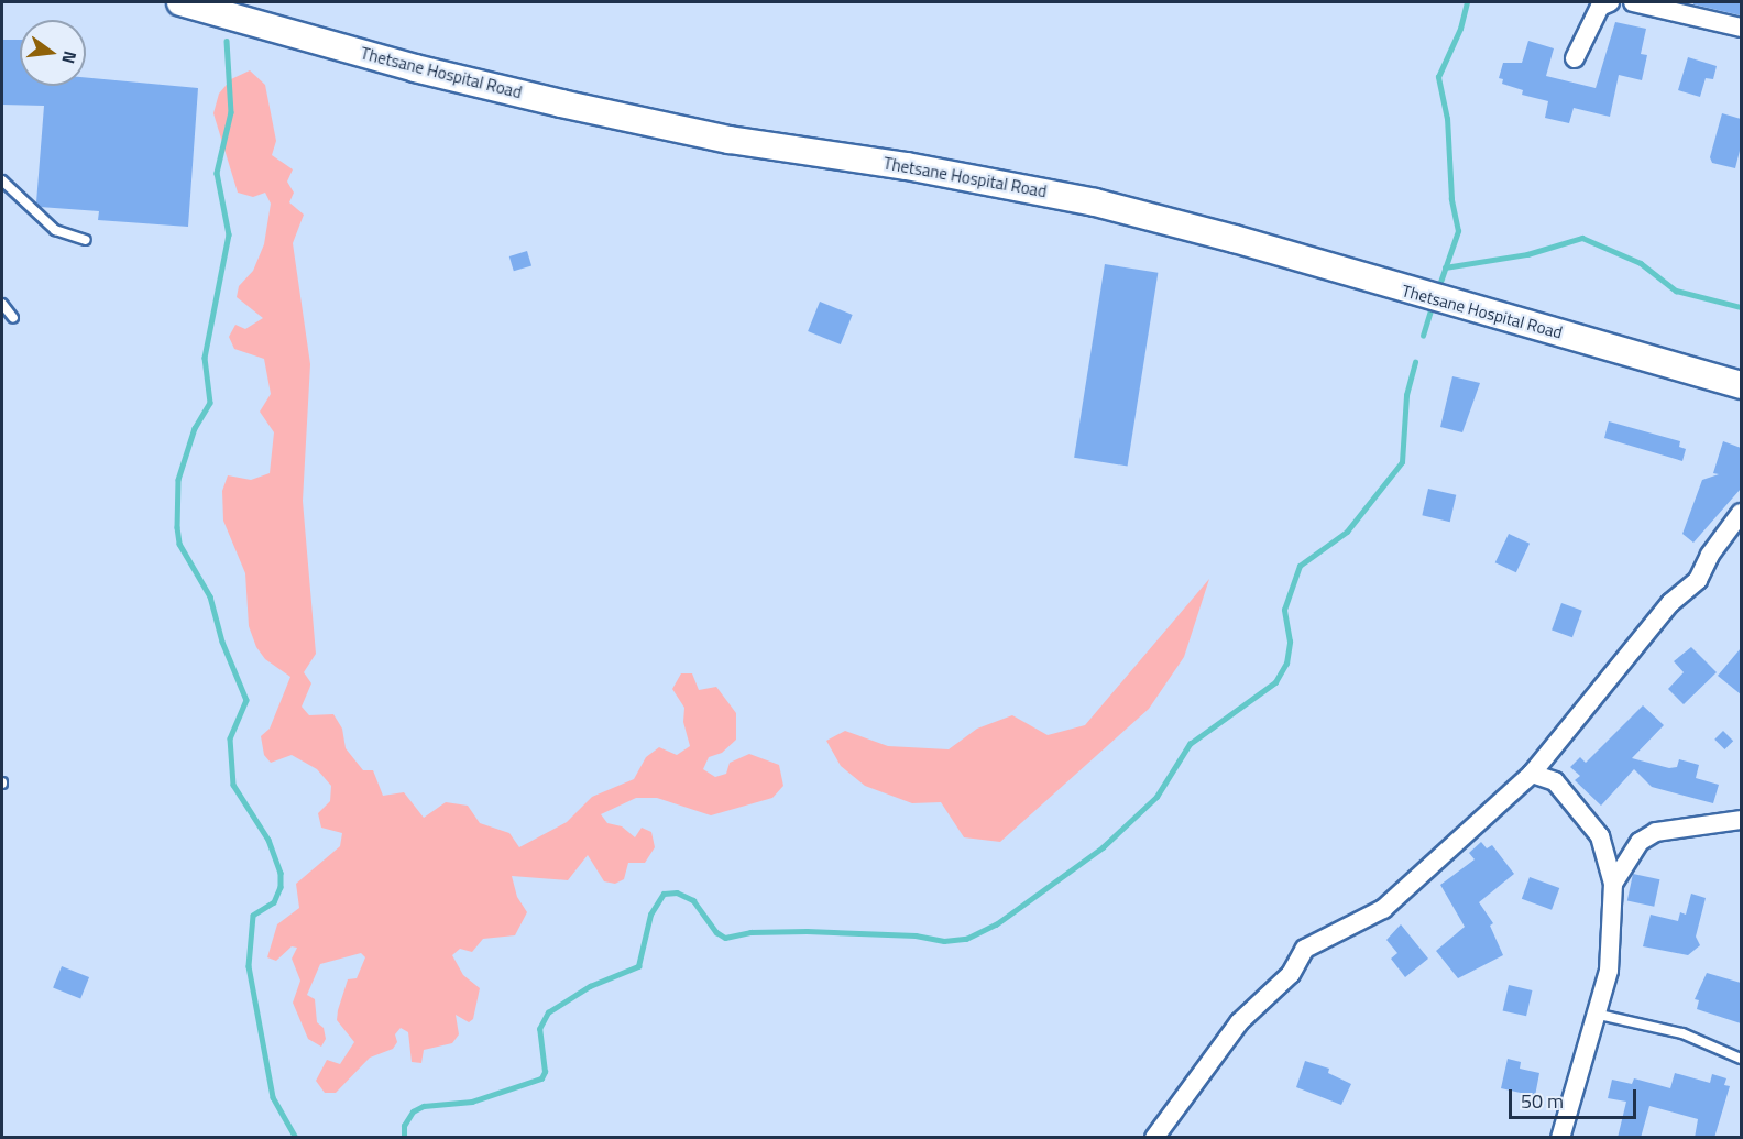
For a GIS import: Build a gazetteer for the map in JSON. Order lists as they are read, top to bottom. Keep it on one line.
{"streets":{"main road":["Thetsane Hospital Road"]},"scale_bar":"50 m","north":"right"}
